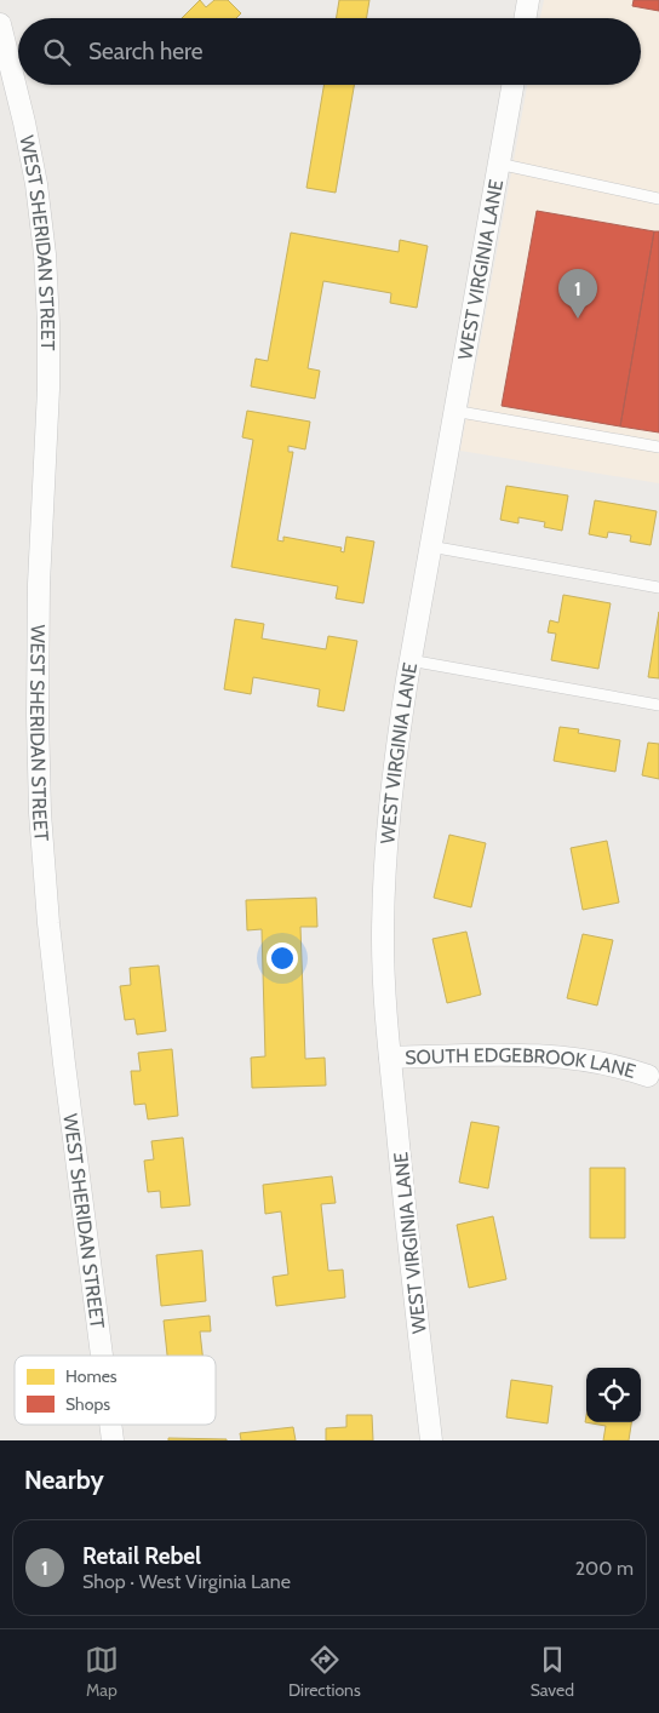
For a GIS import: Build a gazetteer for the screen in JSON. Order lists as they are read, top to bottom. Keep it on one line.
{"streets":{"street":["WEST SHERIDAN STREET","WEST VIRGINIA LANE","SOUTH EDGEBROOK LANE"]},"crossings":[["WEST VIRGINIA LANE","SOUTH EDGEBROOK LANE"]],"legend":["Homes","Shops"],"page":{"search":"Search here","pins":"1","heading":"Nearby","list":[{"mark":"1","name":"Retail Rebel","note":"Shop · West Virginia Lane","value":"200 m"}],"nav":["Map","Directions","Saved"]}}
